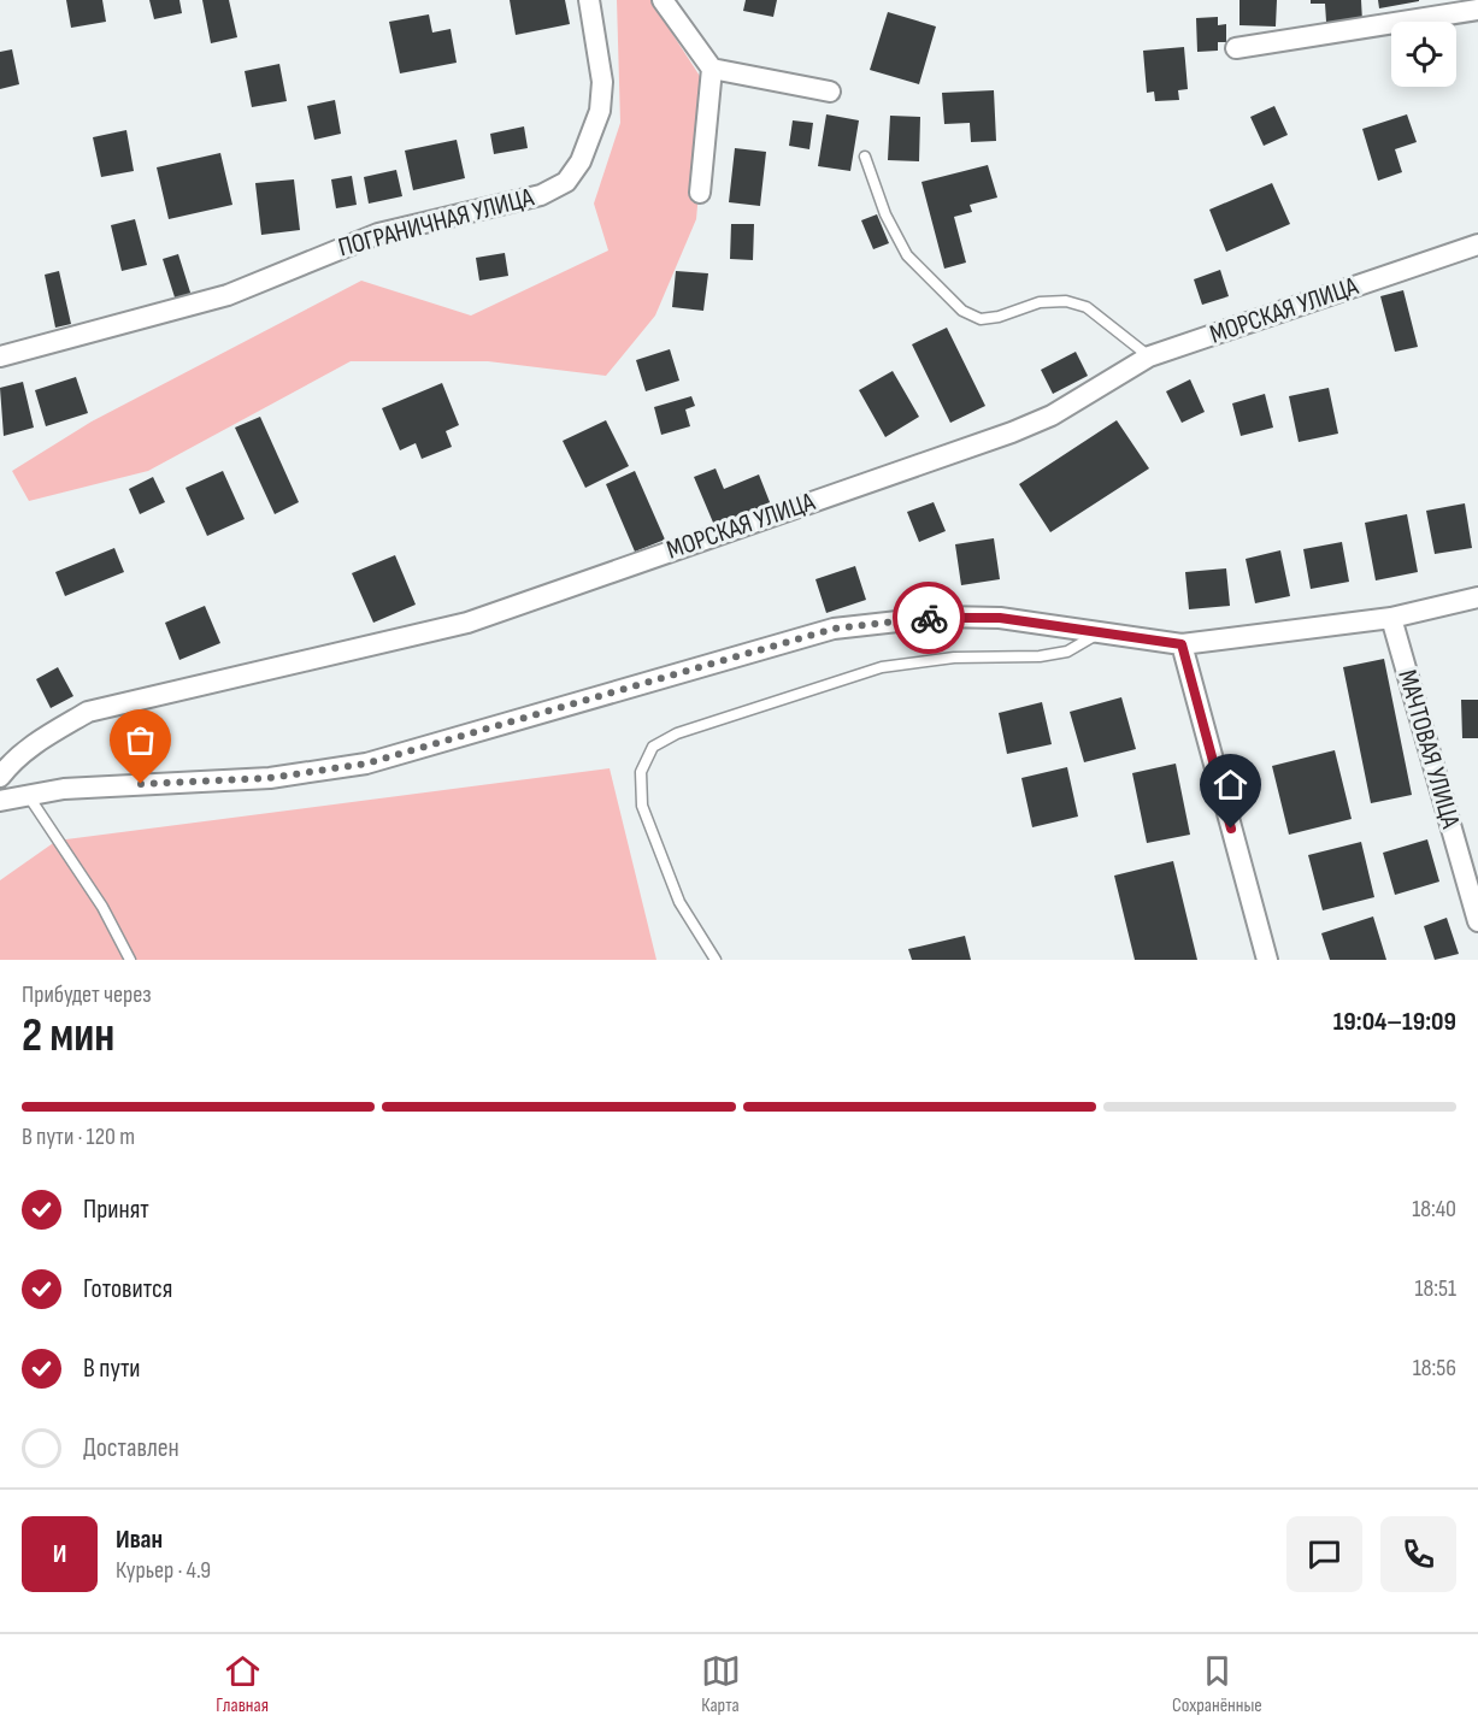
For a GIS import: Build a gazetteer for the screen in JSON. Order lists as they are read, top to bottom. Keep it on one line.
{"streets":{"street":["ПОГРАНИЧНАЯ УЛИЦА","МОРСКАЯ УЛИЦА","МАЧТОВАЯ УЛИЦА"]},"page":{"heading":["2 мин","Прибудет через","19:04–19:09"],"panel":["Иван","Курьер · 4.9"],"bar":"В пути · 120 m","list":[["Принят","18:40"],["Готовится","18:51"],["В пути","18:56"],"Доставлен"],"round":"И","tabs":["Главная","Карта","Сохранённые"]}}
